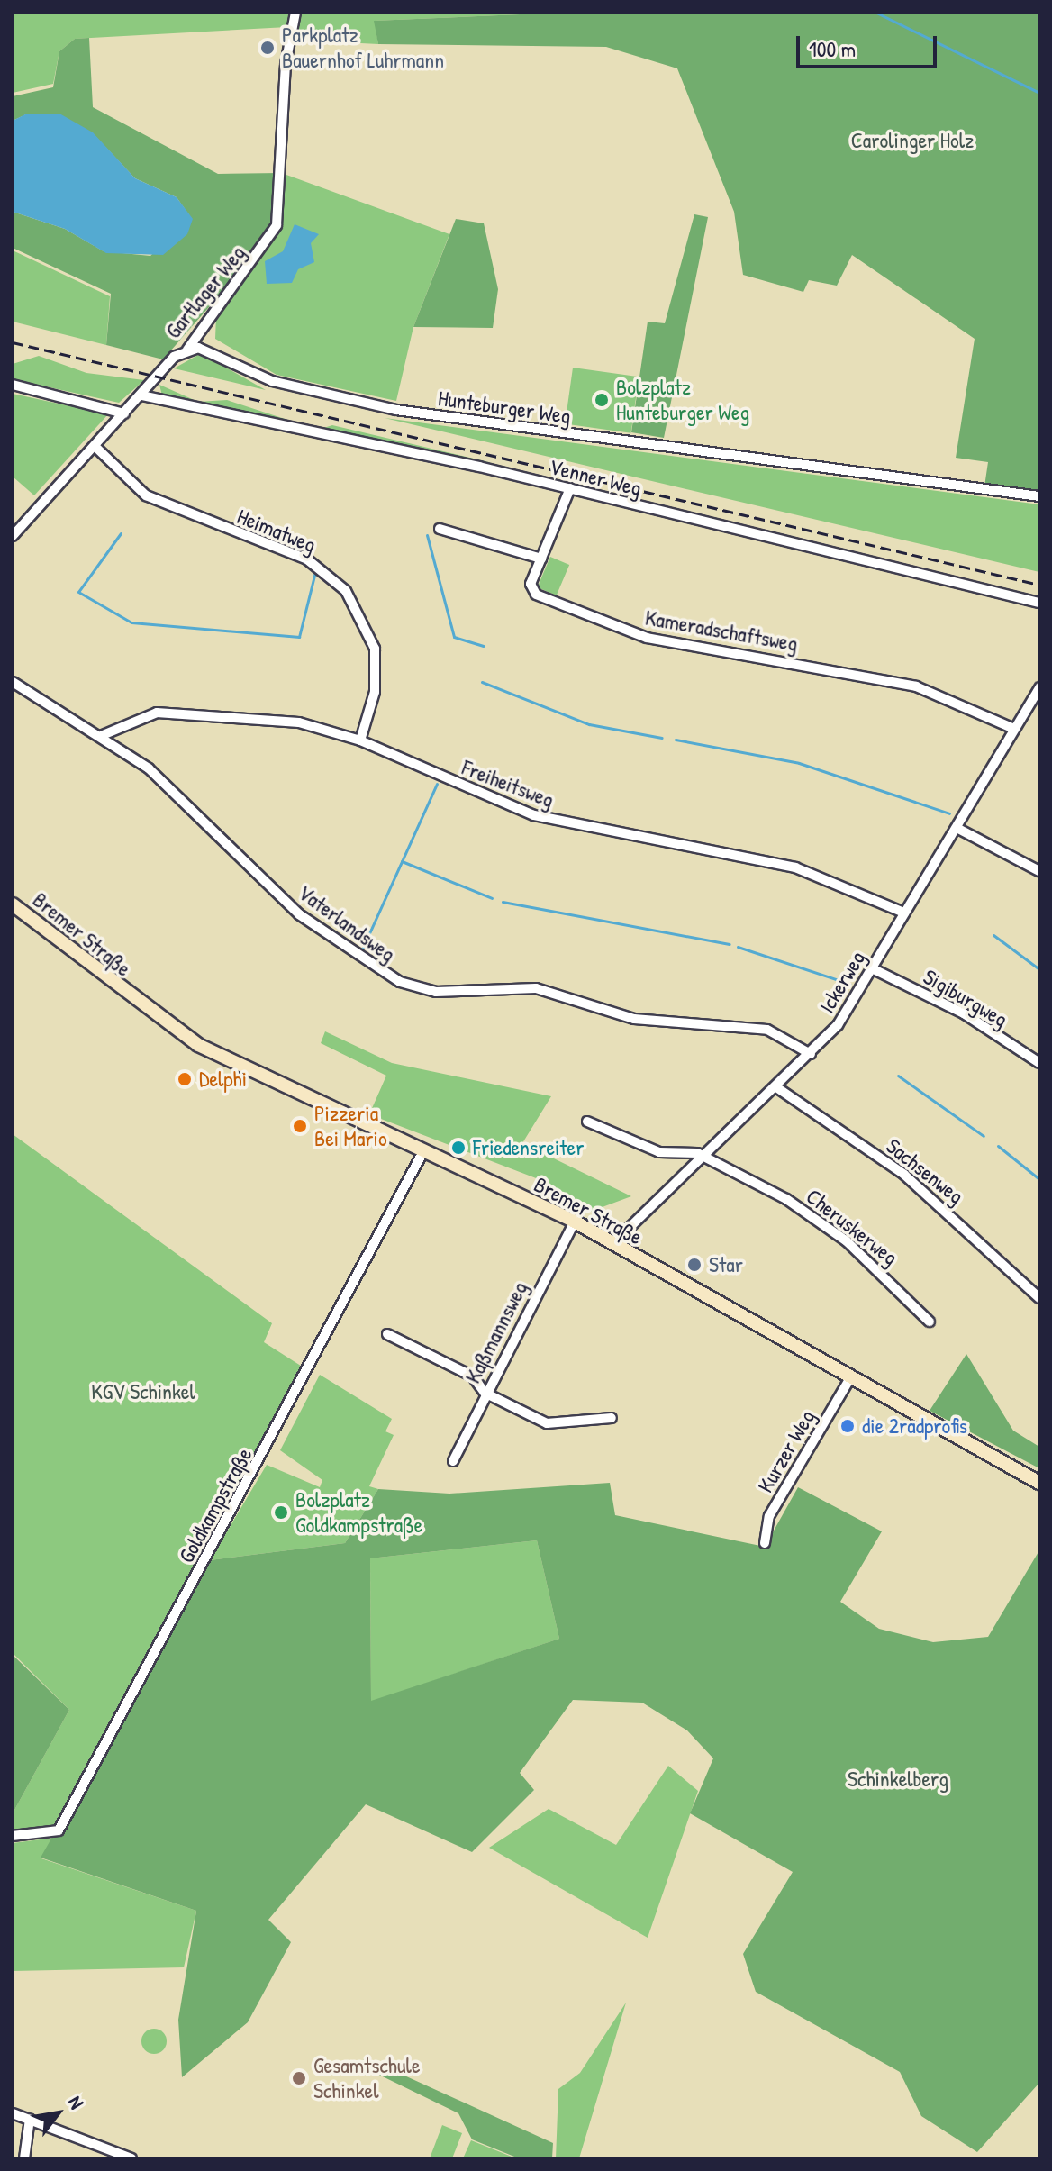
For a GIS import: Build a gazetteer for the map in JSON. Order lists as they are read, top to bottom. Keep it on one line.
{"streets":{"main road":["Bremer Straße"],"street":["Gartlager Weg","Hunteburger Weg","Venner Weg","Heimatweg","Kameradschaftsweg","Freiheitsweg","Vaterlandsweg","Ickerweg","Sigiburgweg","Sachsenweg","Cheruskerweg","Kaßmannsweg","Kurzer Weg","Goldkampstraße"]},"crossings":[["Gartlager Weg","Hunteburger Weg"],["Gartlager Weg","Venner Weg"],["Gartlager Weg","Heimatweg"],["Venner Weg","Kameradschaftsweg"],["Heimatweg","Freiheitsweg"],["Kameradschaftsweg","Ickerweg"],["Freiheitsweg","Vaterlandsweg"],["Freiheitsweg","Ickerweg"],["Vaterlandsweg","Ickerweg"],["Bremer Straße","Ickerweg"],["Bremer Straße","Kaßmannsweg"],["Bremer Straße","Kurzer Weg"],["Bremer Straße","Goldkampstraße"],["Ickerweg","Sigiburgweg"],["Ickerweg","Sachsenweg"],["Ickerweg","Cheruskerweg"]],"parks":["Carolinger Holz","KGV Schinkel","Schinkelberg"],"places":["Parkplatz Bauernhof Luhrmann","Bolzplatz Hunteburger Weg","Delphi","Pizzeria Bei Mario","Friedensreiter","Star","die 2radprofis","Bolzplatz Goldkampstraße","Gesamtschule Schinkel"],"scale_bar":"100 m","north":"top right"}
